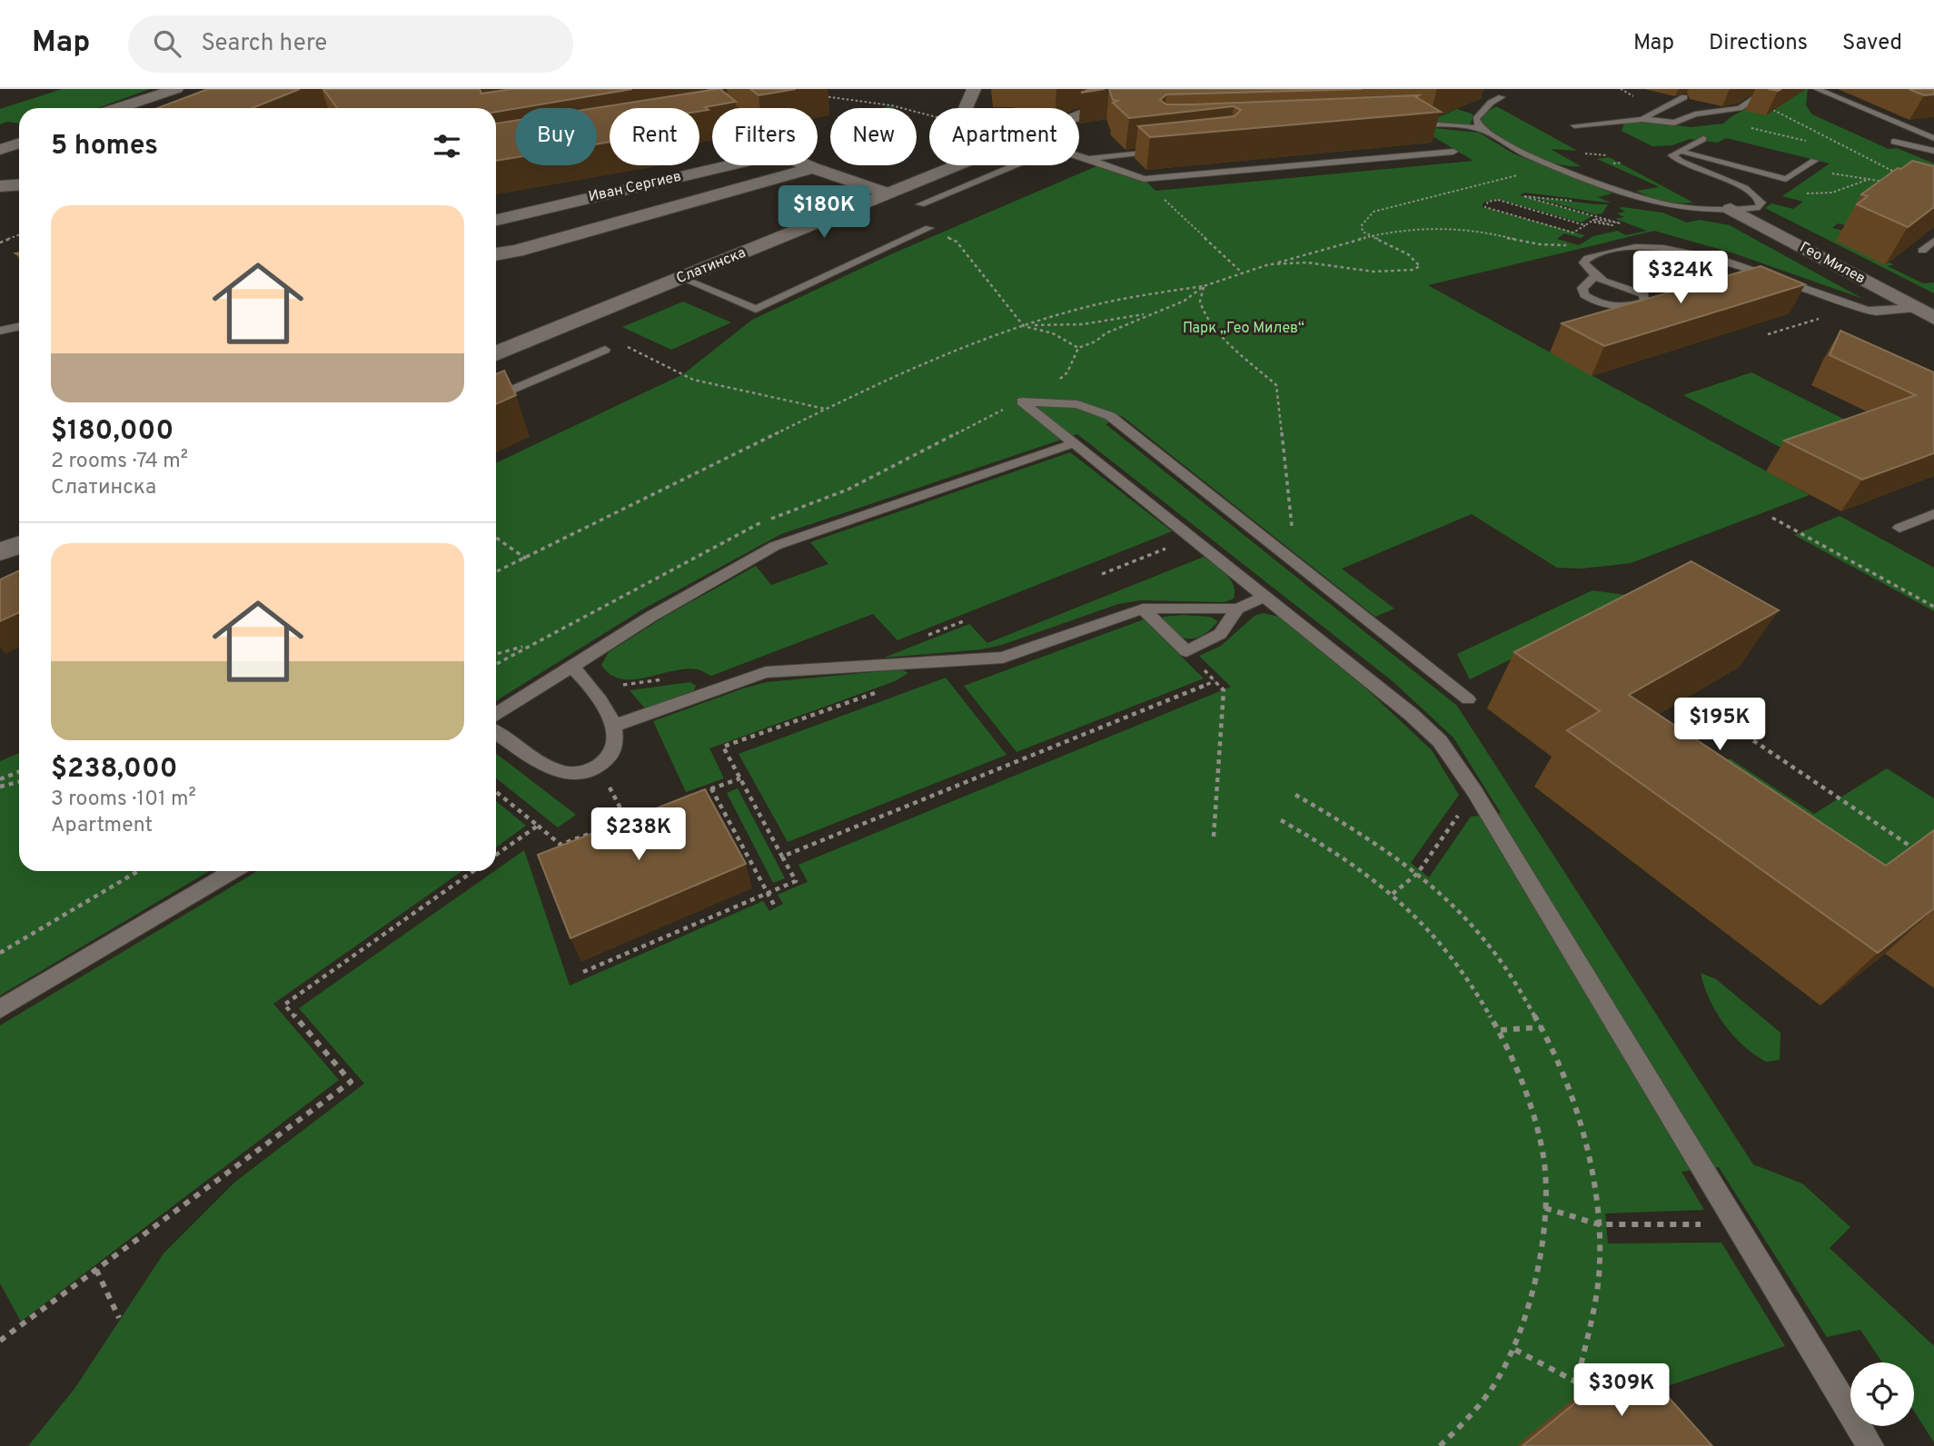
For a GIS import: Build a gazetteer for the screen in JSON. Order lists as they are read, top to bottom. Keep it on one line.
{"streets":{"street":["Иван Сергиев","Гео Милев","Слатинска"]},"parks":["Парк „Гео Милев“"],"page":{"header":"Map","search":"Search here","nav":["Map","Directions","Saved"],"chip":["Buy","Rent","Filters","New","Apartment"],"heading":"5 homes","list":[{"name":"$180,000","note":"2 rooms · 74 m² · Слатинска"},{"name":"$238,000","note":"3 rooms · 101 m² · Apartment"}],"price":["$180K","$324K","$195K","$238K","$309K"]}}
